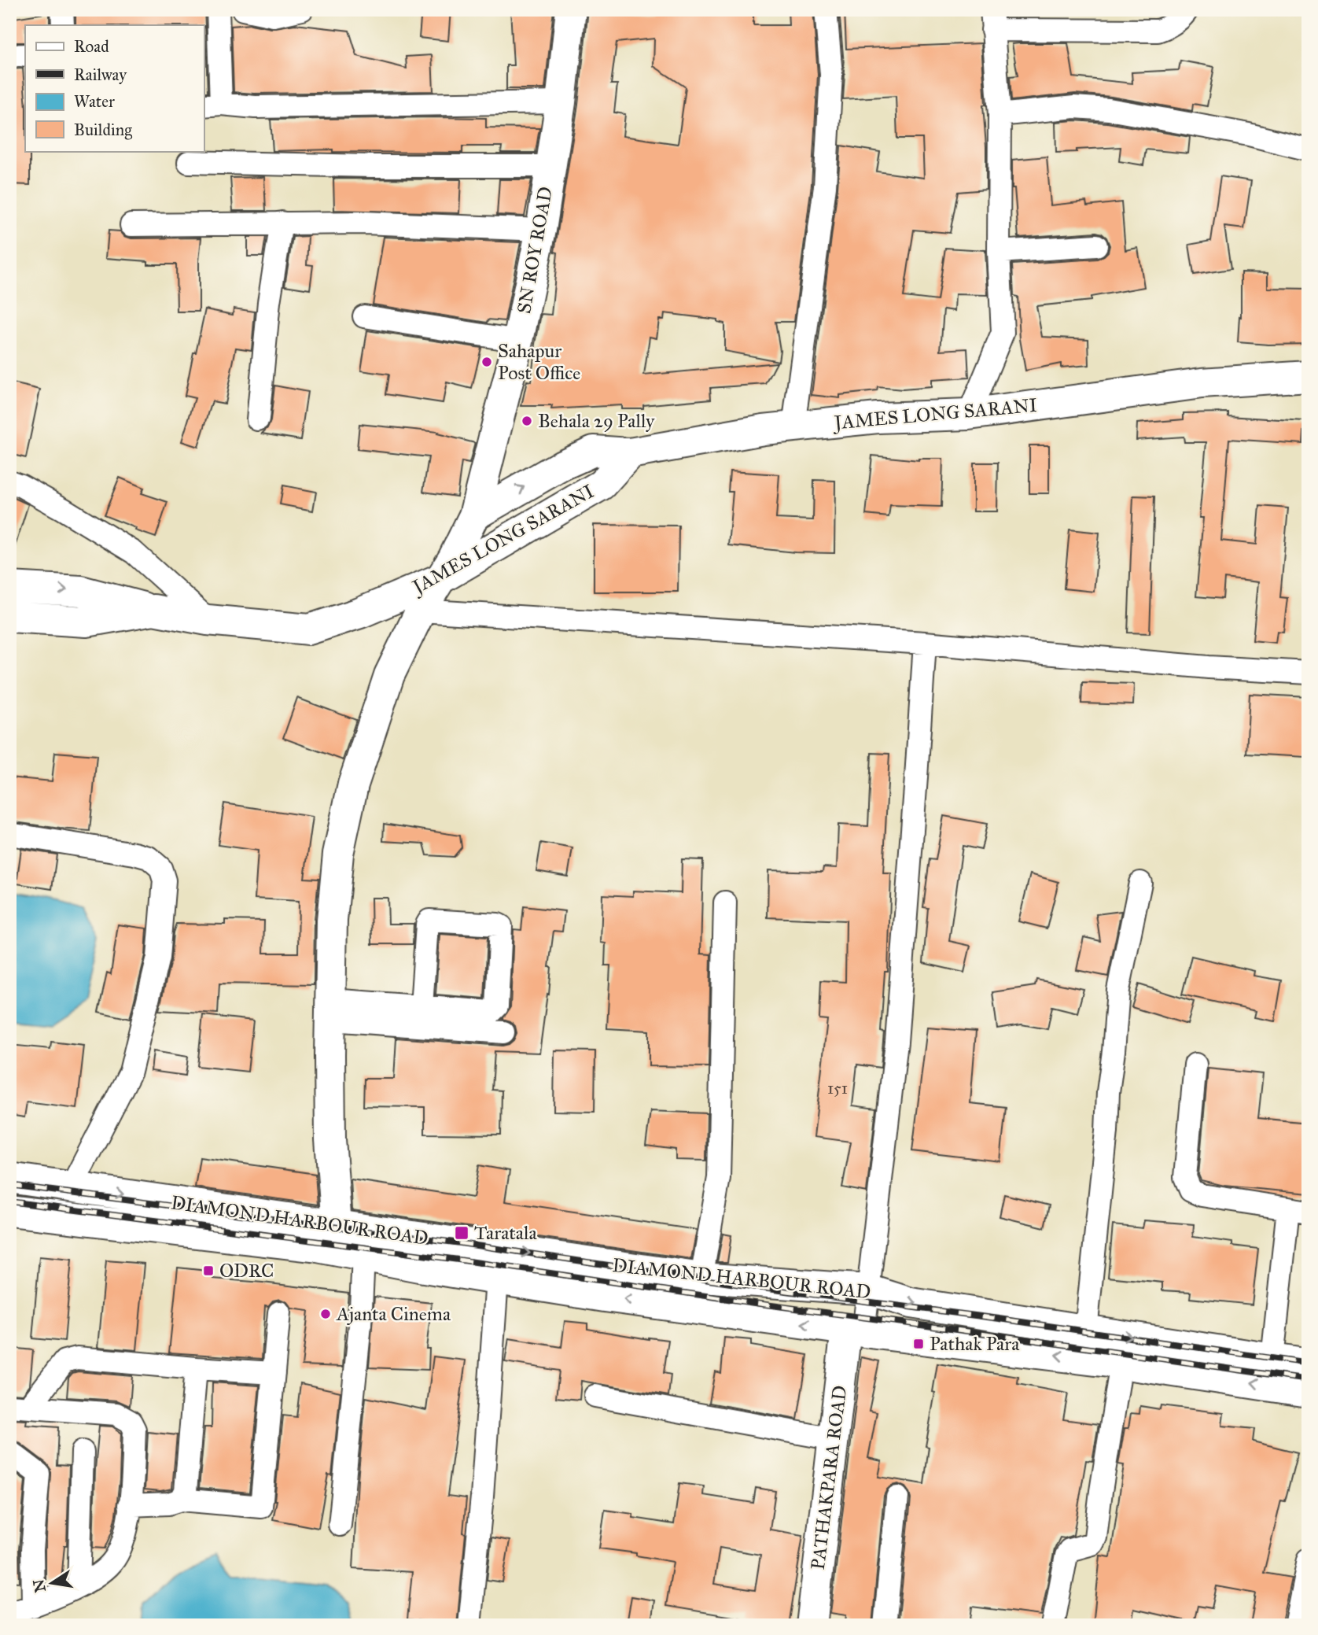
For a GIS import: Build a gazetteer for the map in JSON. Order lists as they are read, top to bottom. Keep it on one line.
{"streets":{"main road":["SN ROY ROAD","JAMES LONG SARANI","DIAMOND HARBOUR ROAD","PATHAKPARA ROAD"]},"crossings":[["SN ROY ROAD","JAMES LONG SARANI"],["SN ROY ROAD","DIAMOND HARBOUR ROAD"],["DIAMOND HARBOUR ROAD","PATHAKPARA ROAD"]],"places":{"other":["Sahapur Post Office","Behala 29 Pally","Ajanta Cinema"],"transit":["Taratala","ODRC","Pathak Para"]},"house_numbers":["151"],"legend":["Road","Railway","Water","Building"],"north":"left"}
